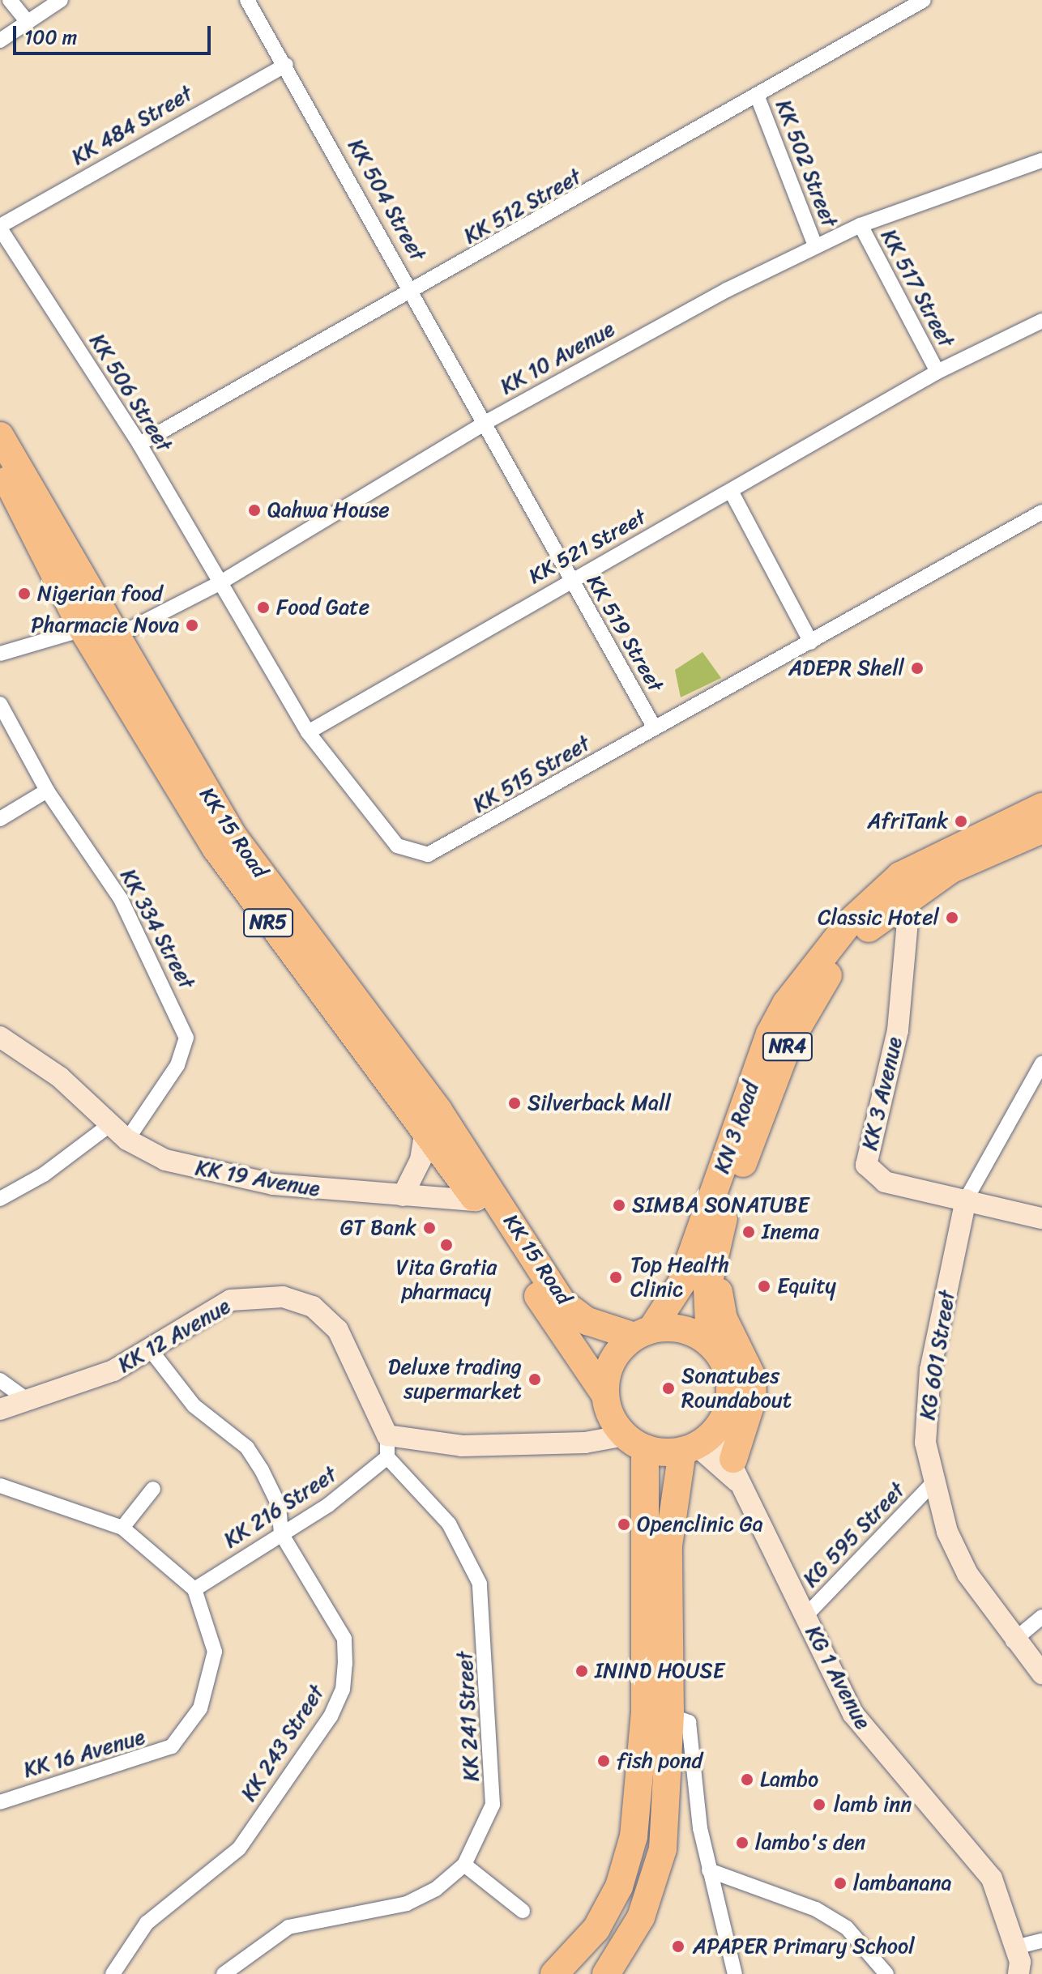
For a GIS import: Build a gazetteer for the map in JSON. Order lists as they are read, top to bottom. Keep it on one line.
{"streets":{"highway":["KK 15 Road","NR5","NR4","KN 3 Road"],"main road":["KK 3 Avenue","KK 19 Avenue","KK 12 Avenue","KG 601 Street","KG 1 Avenue"],"street":["KK 484 Street","KK 502 Street","KK 504 Street","KK 512 Street","KK 517 Street","KK 10 Avenue","KK 506 Street","KK 521 Street","KK 519 Street","KK 515 Street","KK 334 Street","KK 216 Street","KG 595 Street","KK 241 Street","KK 243 Street","KK 16 Avenue"]},"crossings":[["KK 484 Street","KK 504 Street"],["KK 484 Street","KK 506 Street"],["KK 502 Street","KK 512 Street"],["KK 502 Street","KK 10 Avenue"],["KK 504 Street","KK 512 Street"],["KK 504 Street","KK 10 Avenue"],["KK 504 Street","KK 519 Street"],["KK 512 Street","KK 506 Street"],["KK 517 Street","KK 10 Avenue"],["KK 517 Street","KK 521 Street"],["KK 10 Avenue","KK 506 Street"],["KK 10 Avenue","KK 519 Street"],["KK 10 Avenue","KK 15 Road"],["KK 521 Street","KK 519 Street"],["KK 521 Street","KK 515 Street"],["KK 519 Street","KK 515 Street"],["KK 15 Road","KK 19 Avenue"],["KK 15 Road","KG 1 Avenue"],["KK 334 Street","KK 19 Avenue"],["KK 3 Avenue","KN 3 Road"],["KK 3 Avenue","KG 601 Street"],["KK 12 Avenue","KK 243 Street"],["KG 601 Street","KG 595 Street"],["KK 216 Street","KK 241 Street"],["KK 216 Street","KK 243 Street"],["KK 216 Street","KK 16 Avenue"],["KG 595 Street","KG 1 Avenue"]],"places":["Qahwa House","Nigerian food","Food Gate","Pharmacie Nova","ADEPR Shell","AfriTank","Classic Hotel","Silverback Mall","SIMBA SONATUBE","GT Bank","Inema","Vita Gratia pharmacy","Top Health Clinic","Equity","Deluxe trading supermarket","Sonatubes Roundabout","Openclinic Ga","ININD HOUSE","fish pond","Lambo","lamb inn","lambo's den","lambanana","APAPER Primary School"],"scale_bar":"100 m"}
